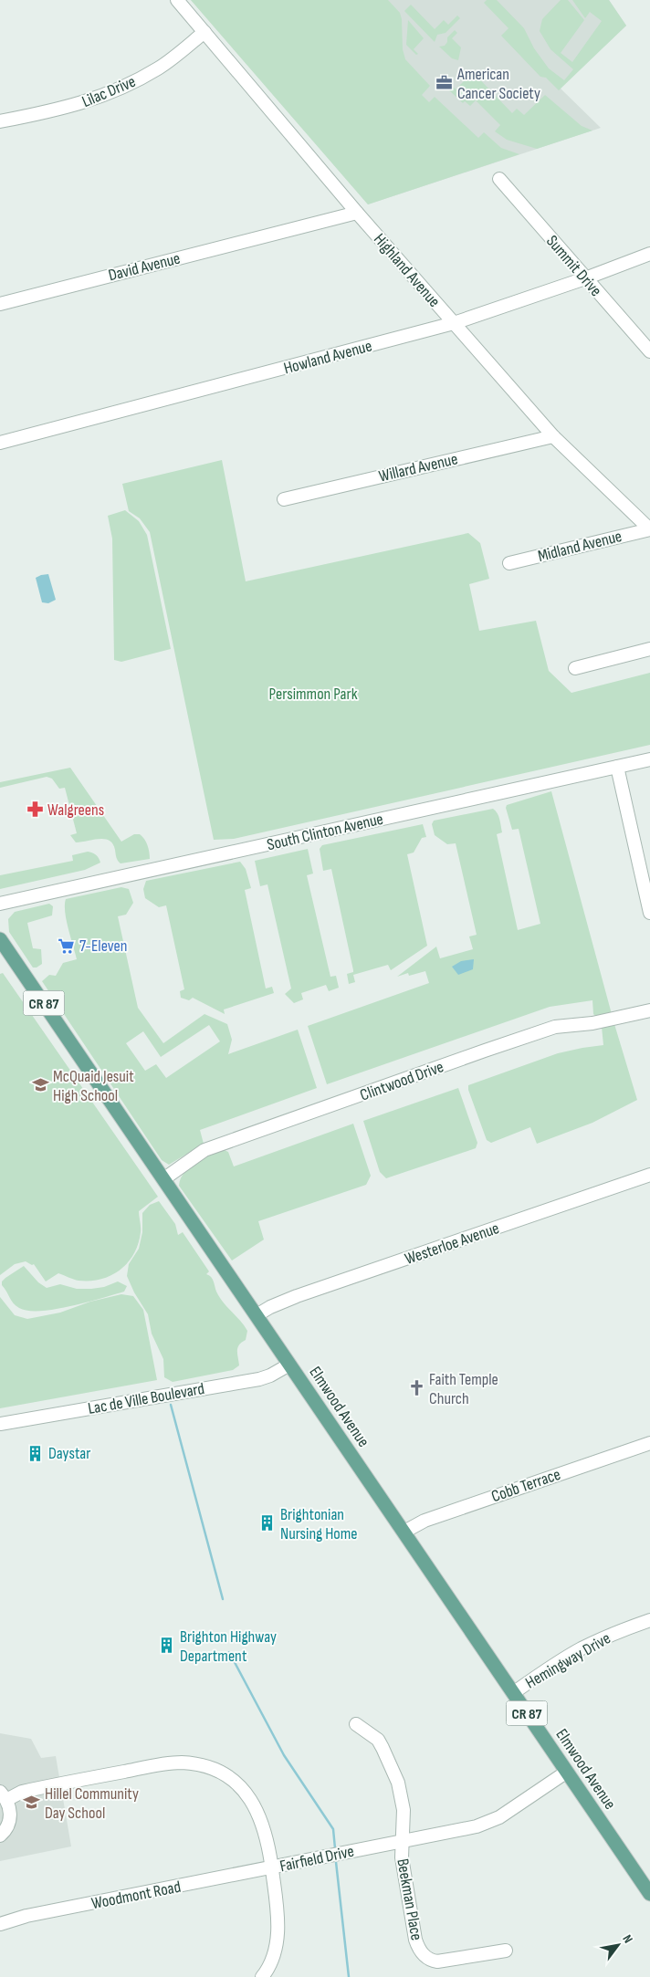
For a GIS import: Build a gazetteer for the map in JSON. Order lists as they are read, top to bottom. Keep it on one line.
{"streets":{"main road":["CR 87","Elmwood Avenue"],"street":["Lilac Drive","Summit Drive","David Avenue","Highland Avenue","Howland Avenue","Willard Avenue","Midland Avenue","South Clinton Avenue","Clintwood Drive","Westerloe Avenue","Lac de Ville Boulevard","Cobb Terrace","Hemingway Drive","Fairfield Drive","Woodmont Road","Beekman Place"]},"crossings":[["Lilac Drive","Highland Avenue"],["Summit Drive","Howland Avenue"],["David Avenue","Highland Avenue"],["Highland Avenue","Howland Avenue"],["Highland Avenue","Willard Avenue"],["Highland Avenue","Midland Avenue"],["Clintwood Drive","Elmwood Avenue"],["Westerloe Avenue","Elmwood Avenue"],["Lac de Ville Boulevard","Elmwood Avenue"],["Elmwood Avenue","Cobb Terrace"],["Elmwood Avenue","Hemingway Drive"],["Elmwood Avenue","Fairfield Drive"],["Fairfield Drive","Woodmont Road"],["Fairfield Drive","Beekman Place"]],"parks":["Persimmon Park"],"places":{"office":["American Cancer Society"],"pharmacy":["Walgreens"],"supermarket":["7-Eleven"],"school or university":["McQuaid Jesuit High School","Hillel Community Day School"],"church":["Faith Temple Church"],"building":["Daystar","Brightonian Nursing Home","Brighton Highway Department"]},"north":"top right"}
